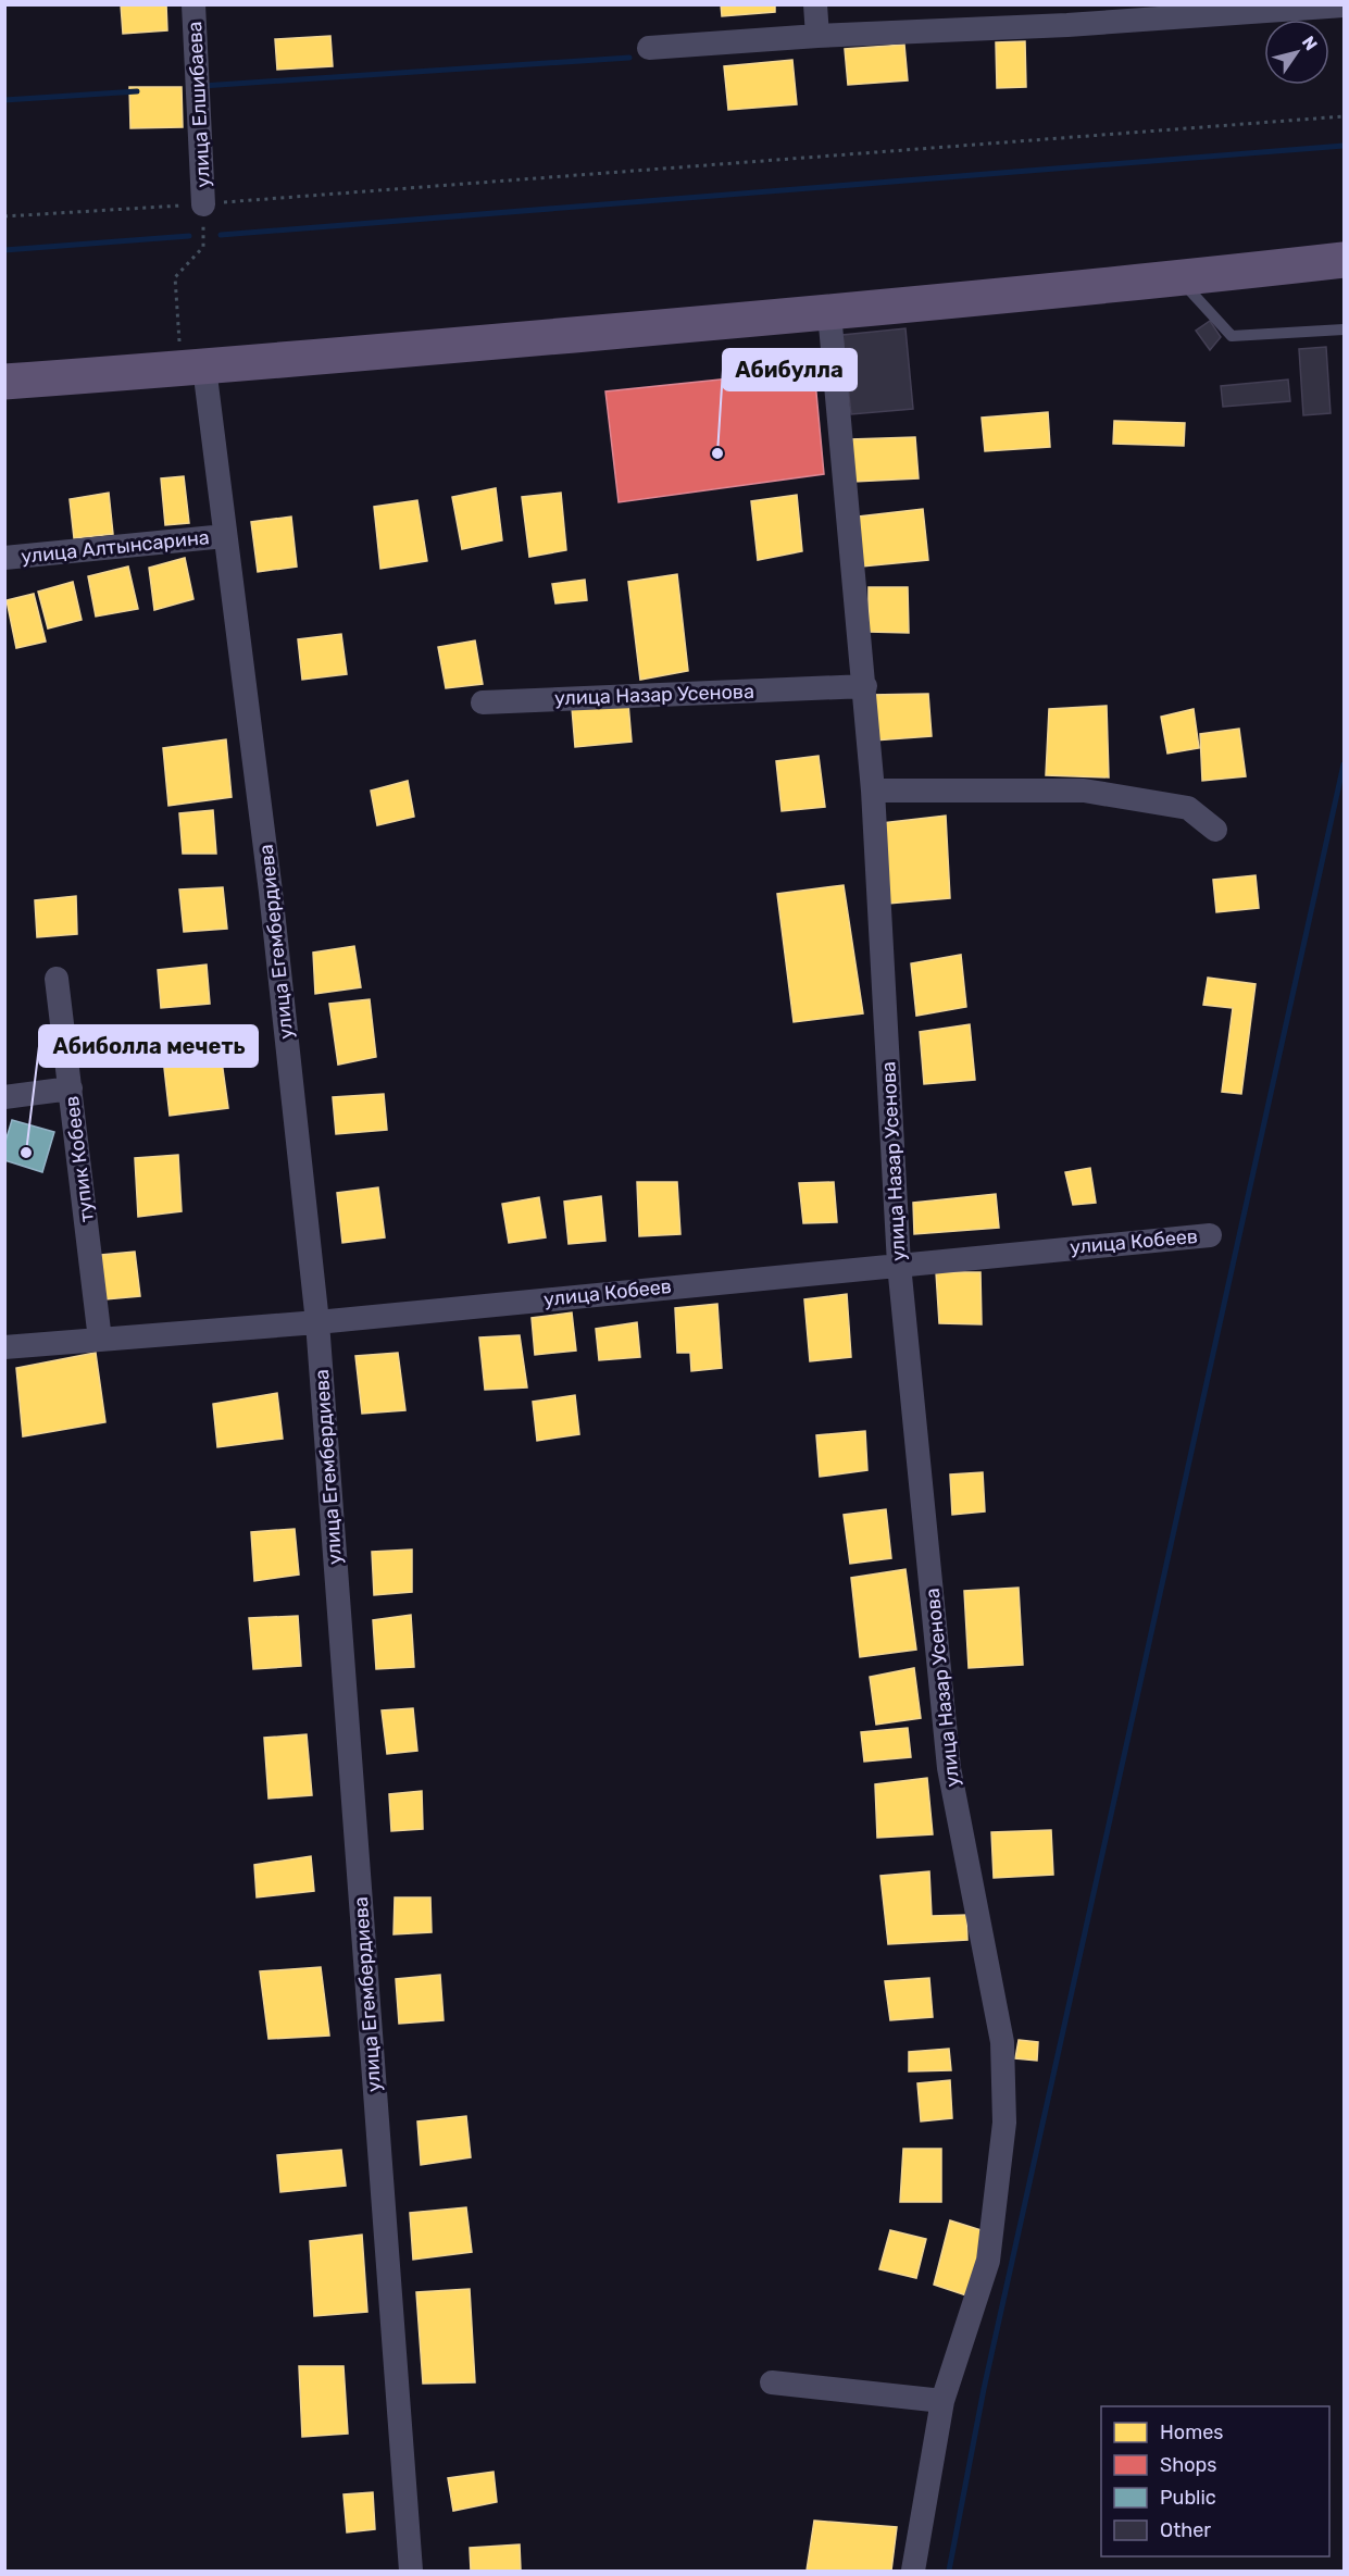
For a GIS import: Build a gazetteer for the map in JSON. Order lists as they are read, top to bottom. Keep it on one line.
{"streets":{"street":["улица Елшибаева","улица Алтынсарина","улица Назар Усенова","улица Егембердиева","тупик Кобеев","улица Кобеев"]},"crossings":[["улица Алтынсарина","улица Егембердиева"],["улица Назар Усенова","улица Кобеев"],["улица Егембердиева","улица Кобеев"],["тупик Кобеев","улица Кобеев"]],"places":["Абибулла","Абиболла мечеть"],"legend":["Homes","Shops","Public","Other"],"north":"top right"}
